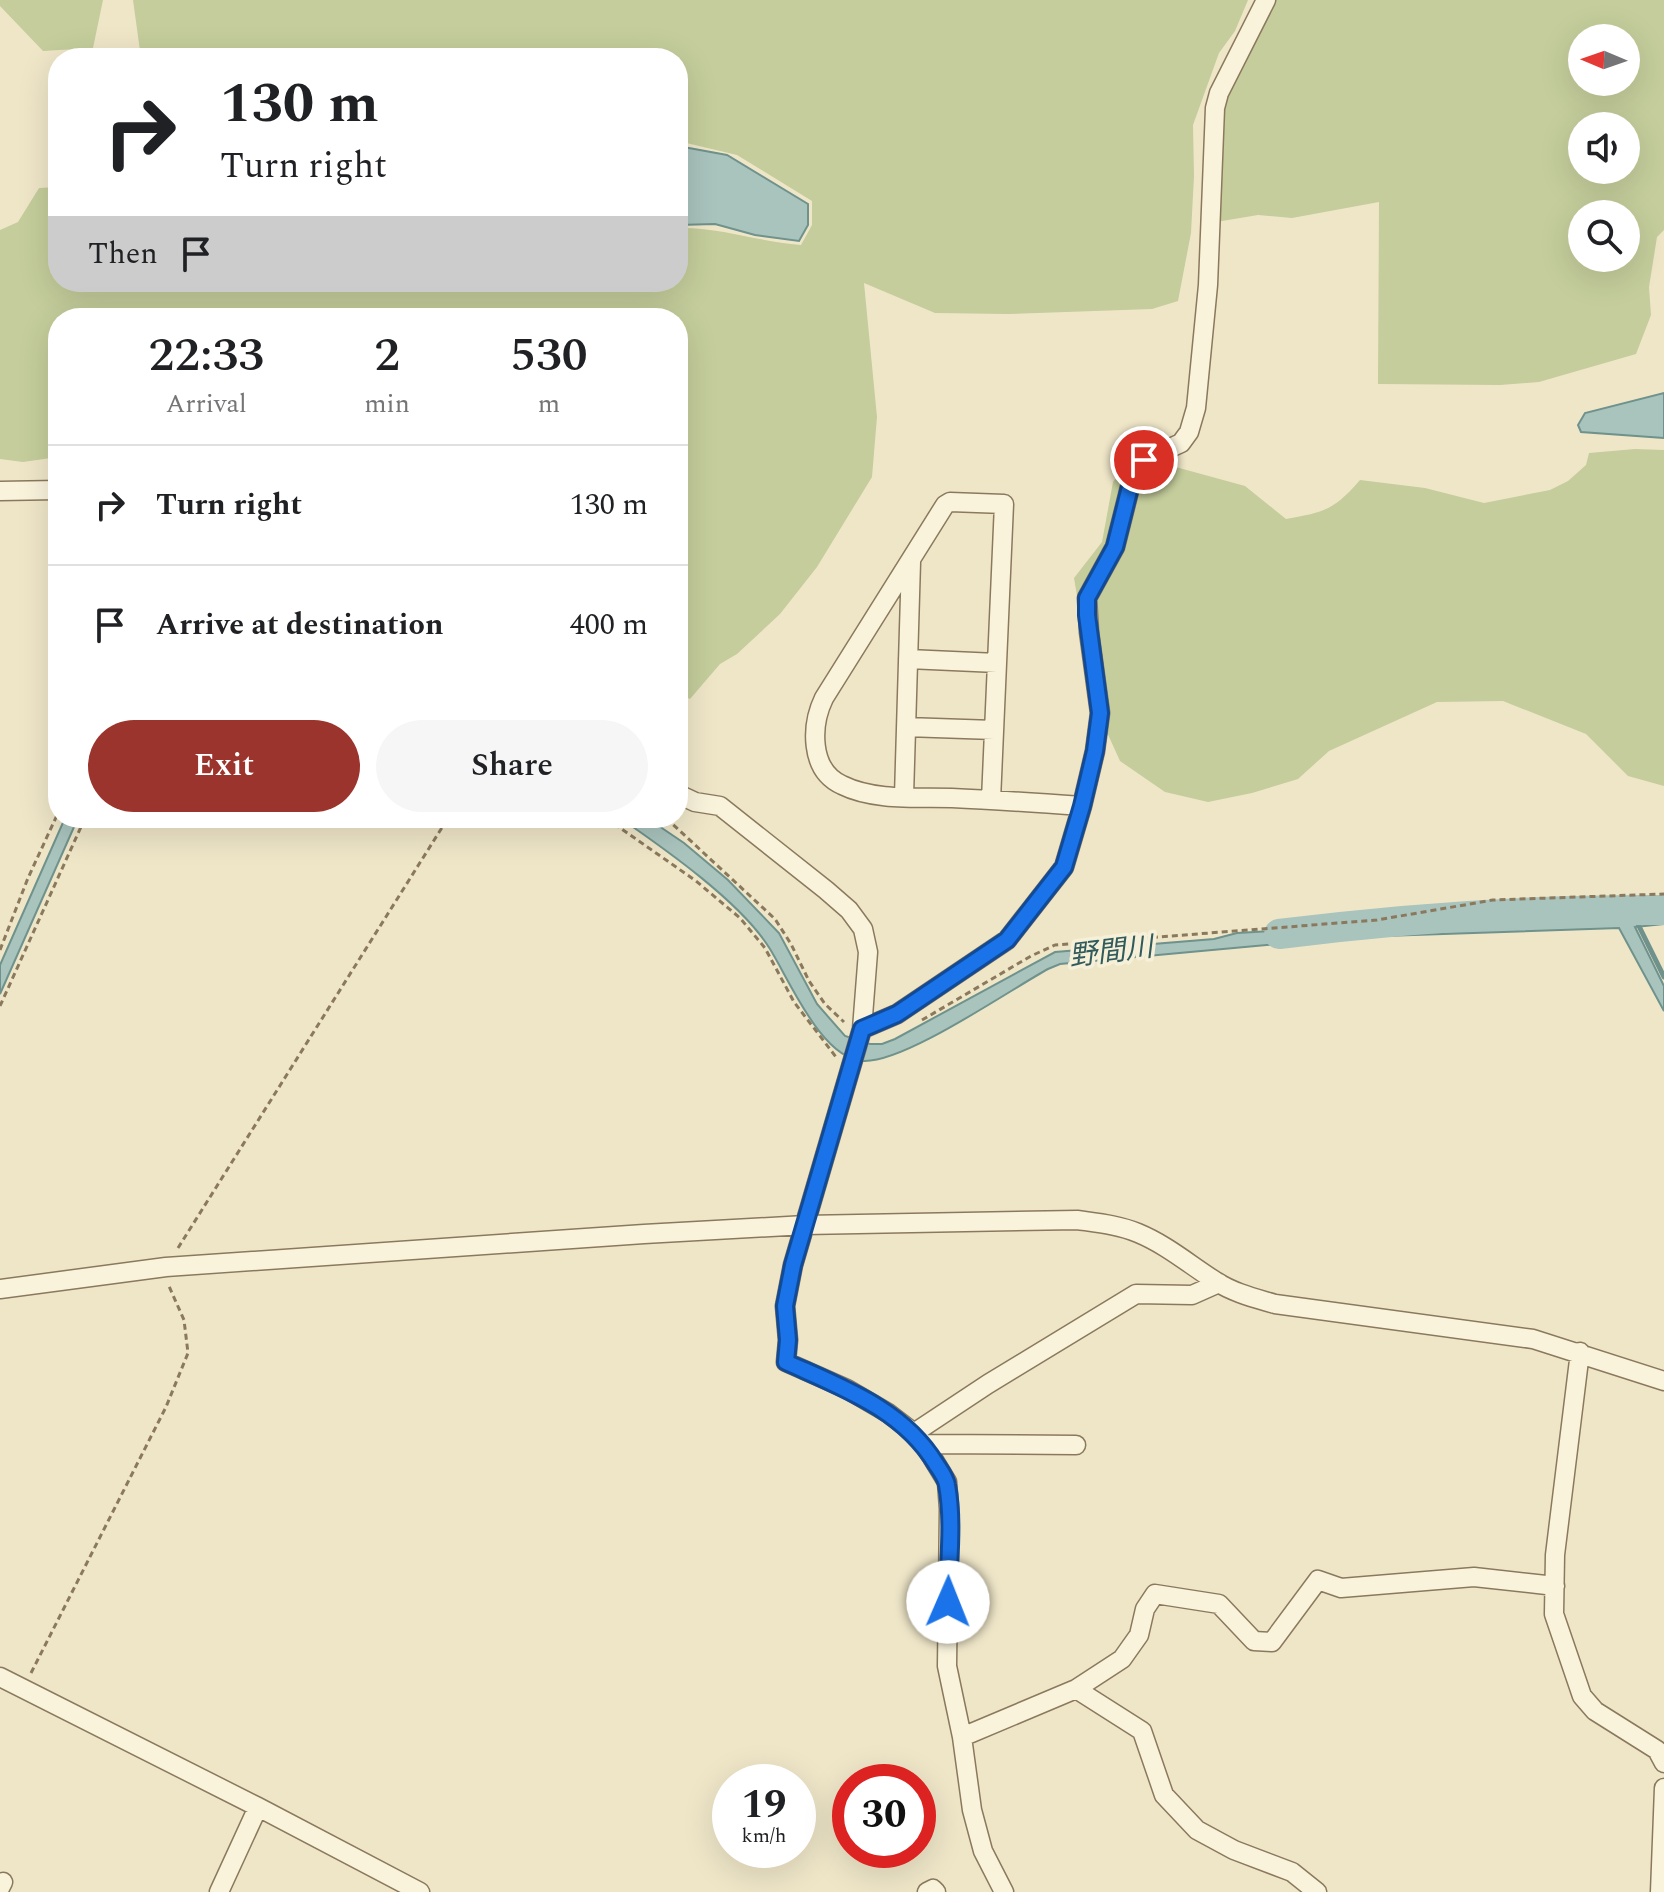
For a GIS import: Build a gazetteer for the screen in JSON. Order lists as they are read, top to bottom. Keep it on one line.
{"water":["野間川"],"north":"left","page":{"turn":["130 m","Turn right"],"then":"Then","eta":["22:33","Arrival","2","min","530","m"],"list":[{"name":"Turn right","value":"130 m"},{"name":"Arrive at destination","value":"400 m"}],"buttons":["Exit","Share"],"speed":"19 km/h","limit":"30"}}
